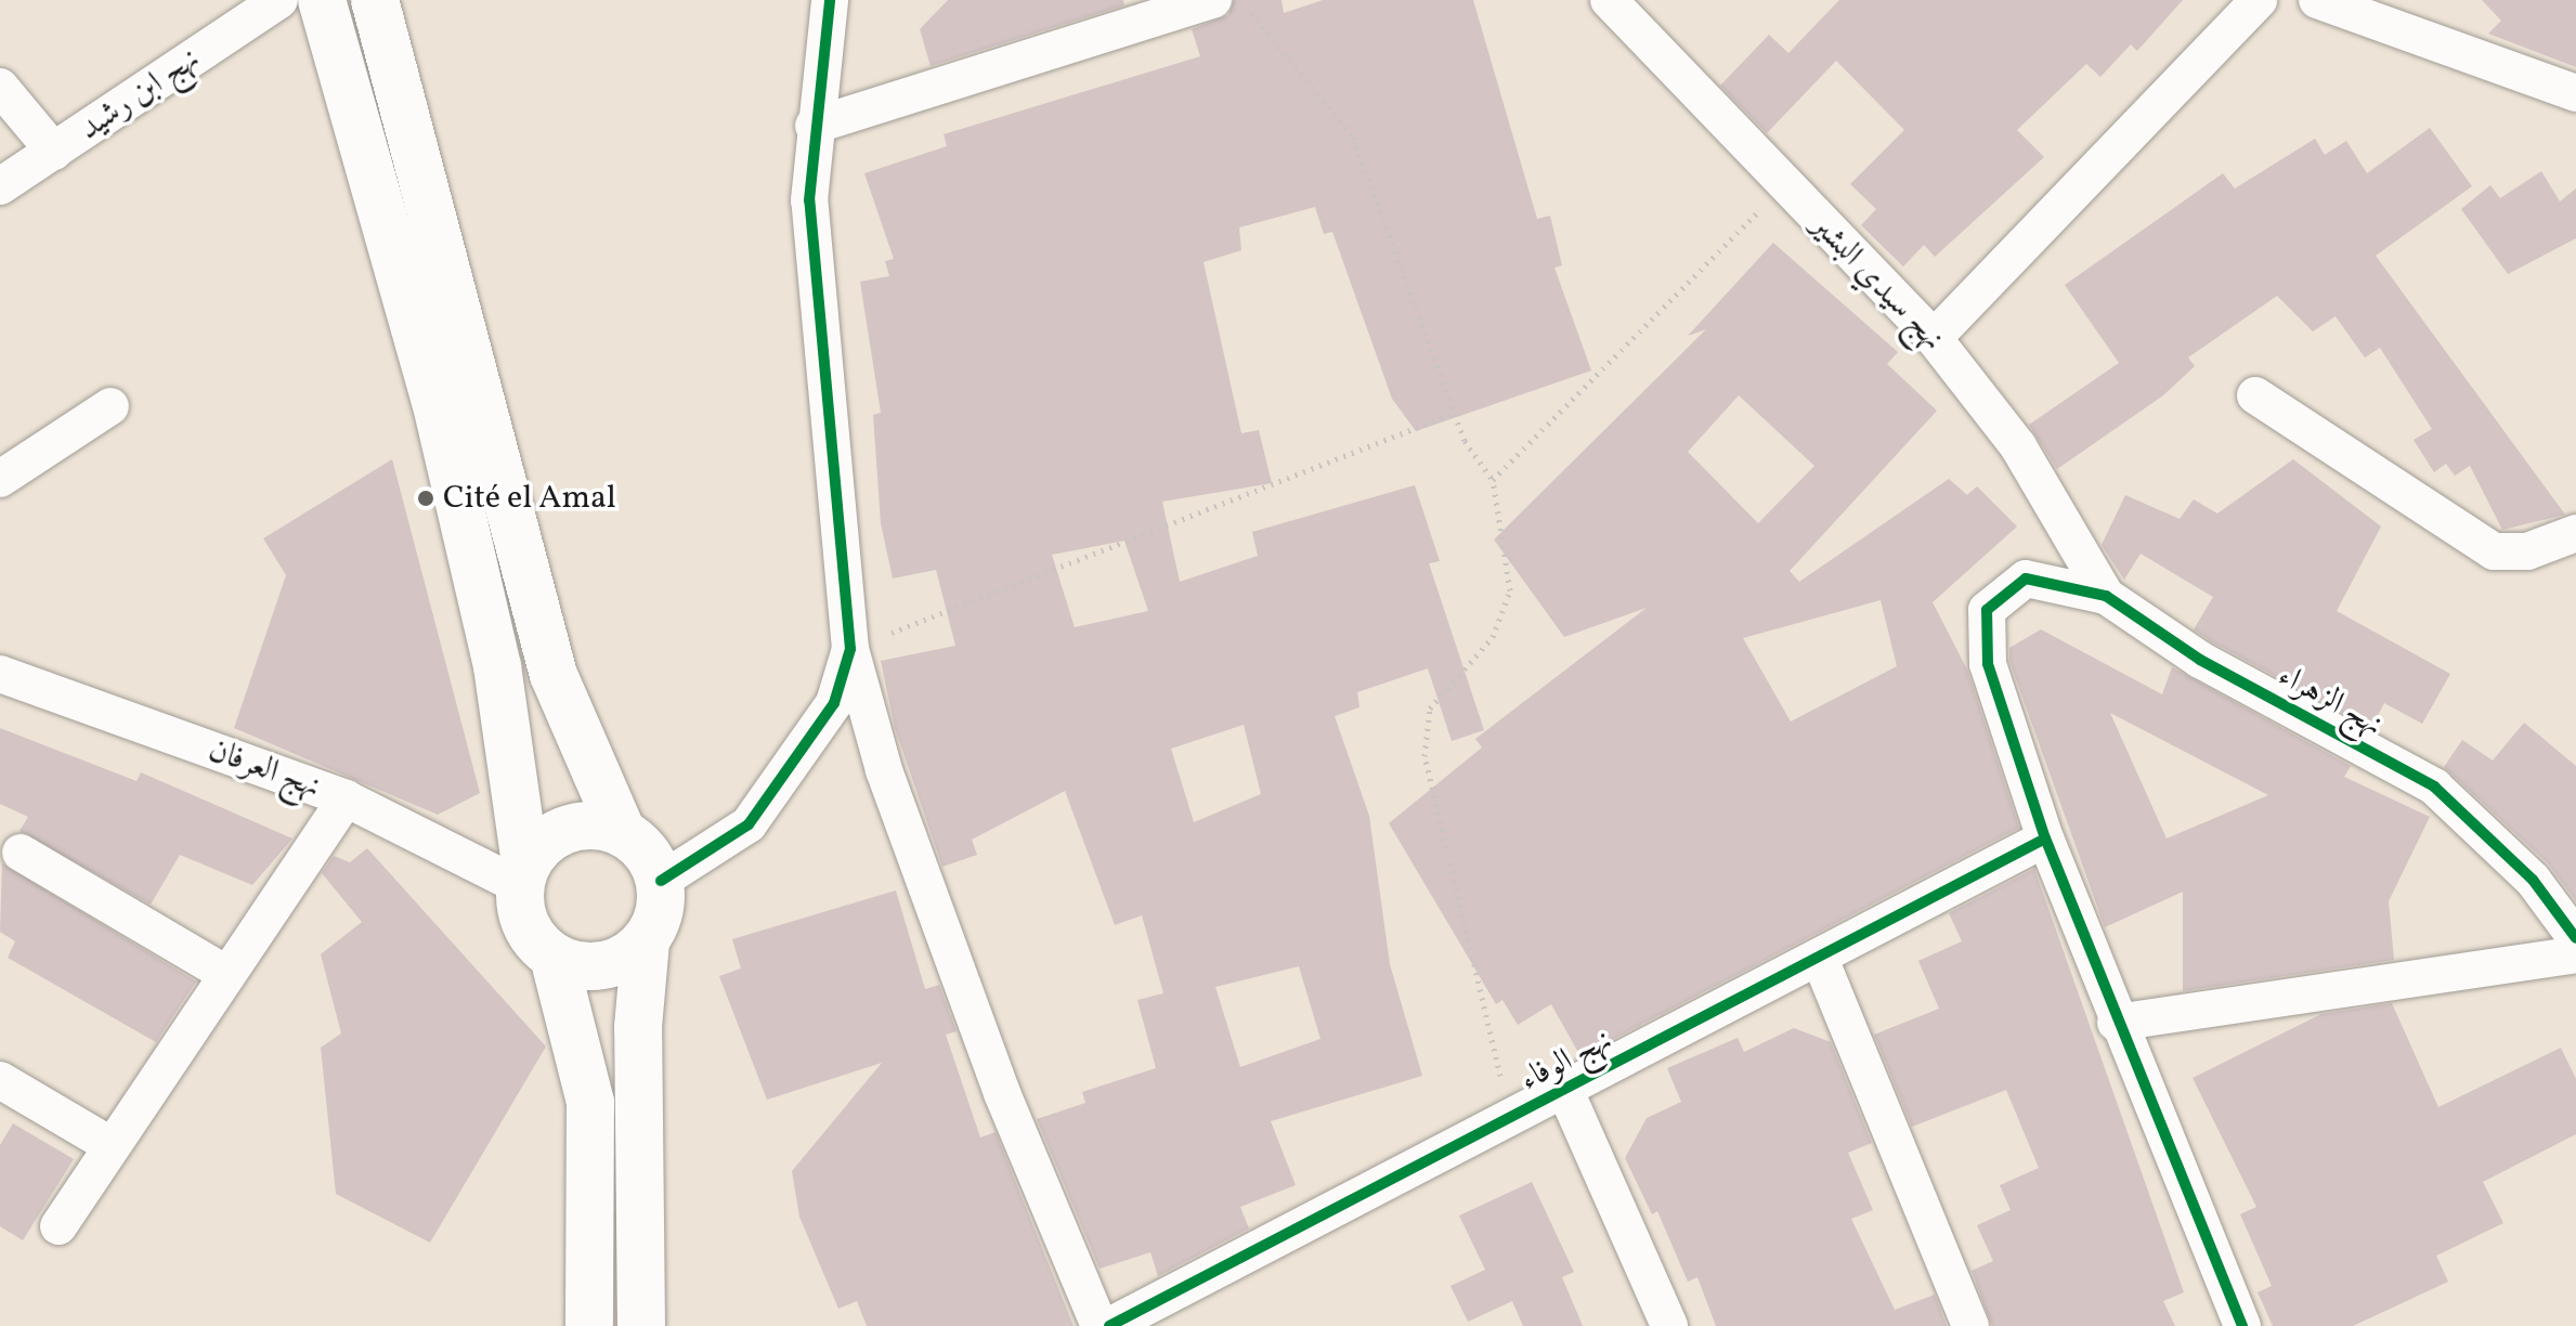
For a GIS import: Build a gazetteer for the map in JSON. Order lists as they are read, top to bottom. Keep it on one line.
{"streets":{"street":["نهج ابن رشيد","نهج سيدي البشير","نهج الزهراء","نهج العرفان","نهج الوفاء"]},"crossings":[["نهج سيدي البشير","نهج الزهراء"],["نهج الزهراء","نهج الوفاء"]],"places":["Cité el Amal"]}
